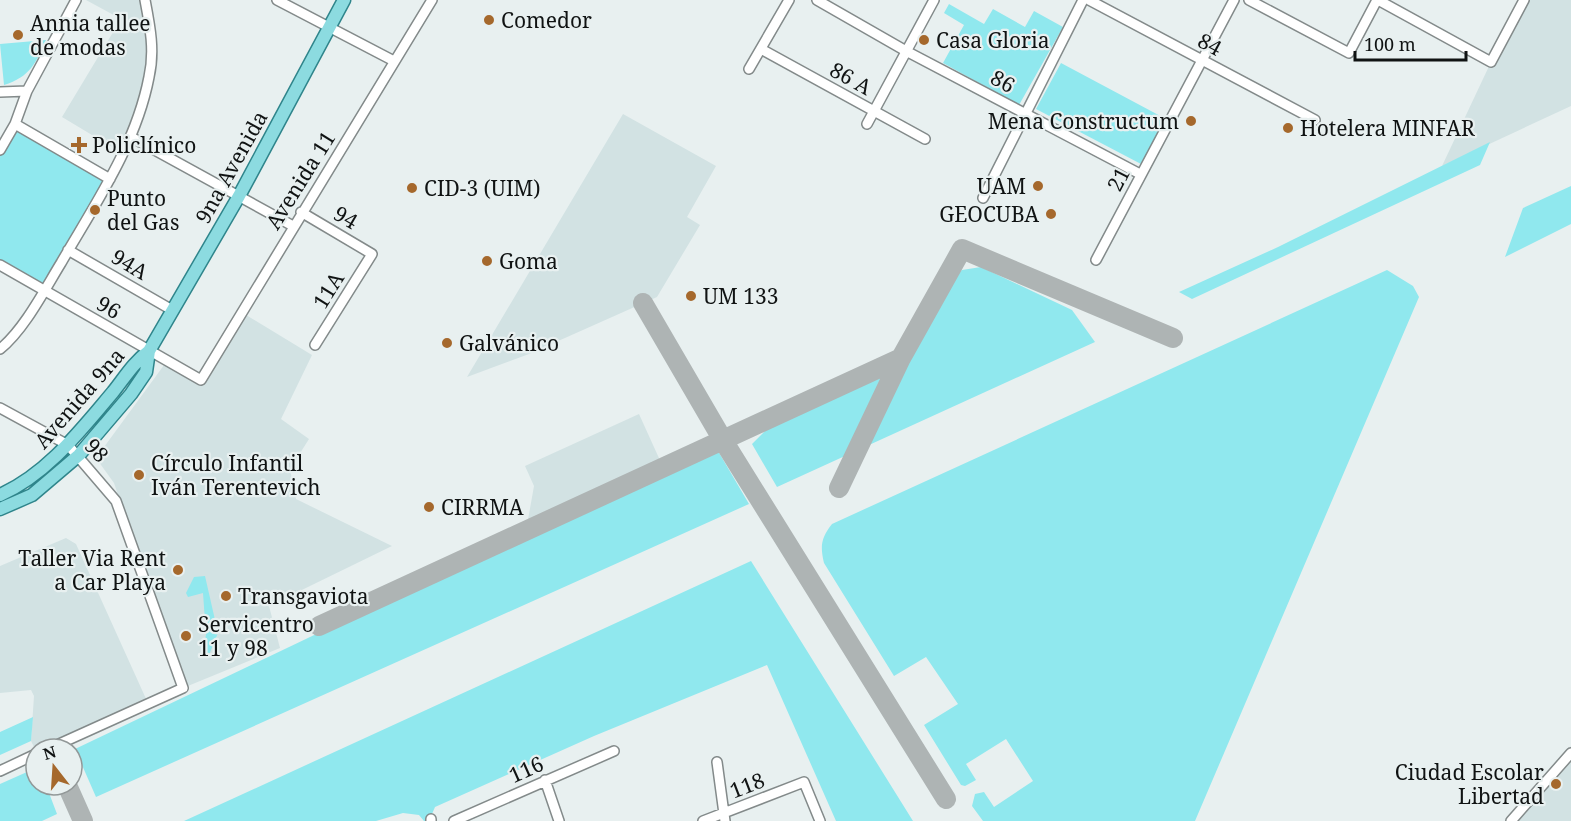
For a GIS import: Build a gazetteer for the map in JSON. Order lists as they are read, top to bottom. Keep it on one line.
{"streets":{"main road":["9na Avenida","Avenida 9na"],"street":["84","86 A","86","21","Avenida 11","94","94A","11A","96","98","116","118"]},"crossings":[["84","21"],["86","21"],["9na Avenida","94A"],["9na Avenida","96"],["9na Avenida","Avenida 9na"],["Avenida 11","94"],["Avenida 11","96"],["94","11A"],["96","Avenida 9na"],["Avenida 9na","98"]],"places":{"other":["Comedor","Annia tallee de modas","Casa Gloria","Mena Constructum","Hotelera MINFAR","UAM","CID-3 (UIM)","Punto del Gas","GEOCUBA","Goma","UM 133","Galvánico","Círculo Infantil Iván Terentevich","CIRRMA","Taller Via Rent a Car Playa","Transgaviota","Servicentro 11 y 98","Ciudad Escolar Libertad"],"health":["Policlínico"]},"scale_bar":"100 m","north":"top"}
